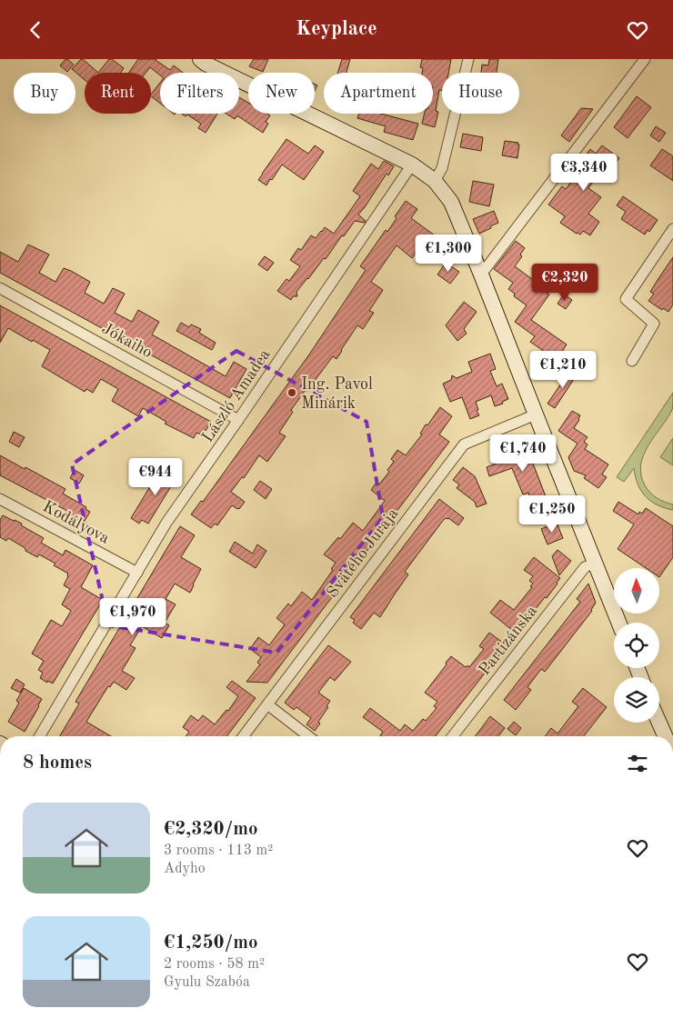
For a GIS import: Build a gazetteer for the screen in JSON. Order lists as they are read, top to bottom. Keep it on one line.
{"streets":{"street":["Jókaiho","László Amadea","Kodályova","Svätého Juraja","Partizánska"]},"crossings":[["Jókaiho","László Amadea"],["László Amadea","Kodályova"]],"places":["Ing. Pavol Minárik"],"north":"top","page":{"header":"Keyplace","chip":["Buy","Rent","Filters","New","Apartment","House"],"price":["€3,340","€1,300","€2,320","€1,210","€1,740","€944","€1,250","€1,970"],"heading":"8 homes","list":[{"name":"€2,320/mo","note":"3 rooms · 113 m² · Adyho"},{"name":"€1,250/mo","note":"2 rooms · 58 m² · Gyulu Szabóa"}]}}
